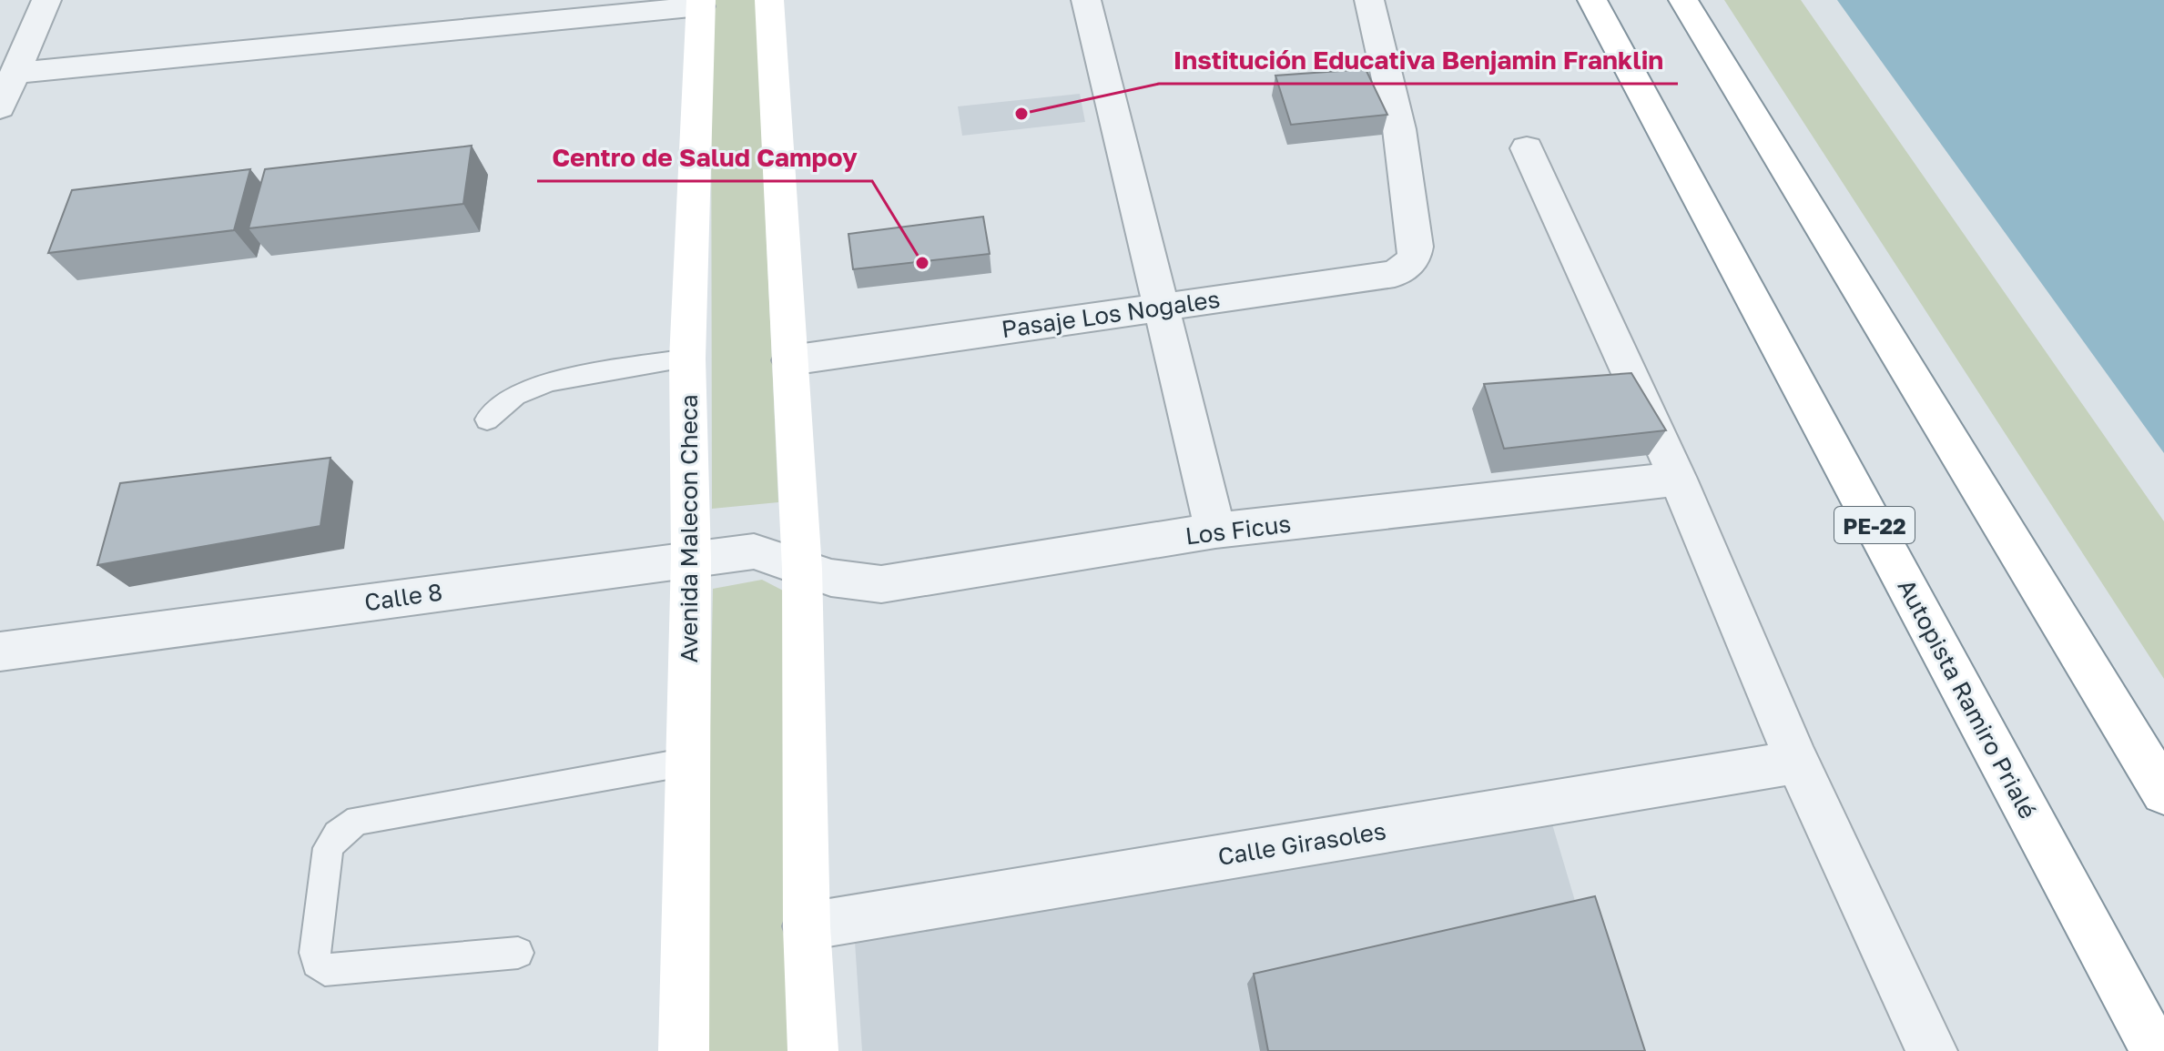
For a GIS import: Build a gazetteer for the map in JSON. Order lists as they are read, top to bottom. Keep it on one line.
{"streets":{"main road":["PE-22","Avenida Malecon Checa","Autopista Ramiro Prialé"],"street":["Pasaje Los Nogales","Los Ficus","Calle 8","Calle Girasoles"]},"crossings":[["Avenida Malecon Checa","Calle 8"],["Los Ficus","Calle 8"]],"places":["Institución Educativa Benjamin Franklin","Centro de Salud Campoy"]}
